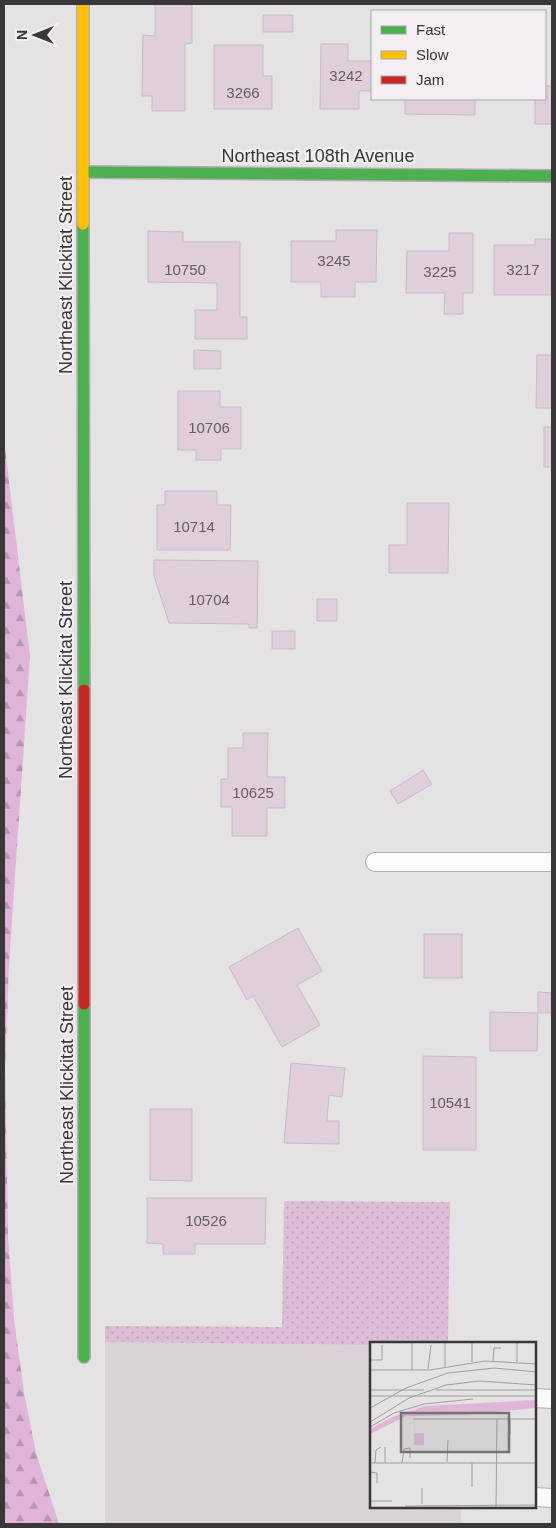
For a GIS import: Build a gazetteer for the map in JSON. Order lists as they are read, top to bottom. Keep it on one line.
{"streets":{"street":["Northeast 108th Avenue","Northeast Klickitat Street"]},"crossings":[["Northeast 108th Avenue","Northeast Klickitat Street"]],"house_numbers":["3242","3266","3245","10750","3217","3225","10706","10714","10704","10625","10541","10526"],"legend":["Fast","Slow","Jam"],"north":"left"}
